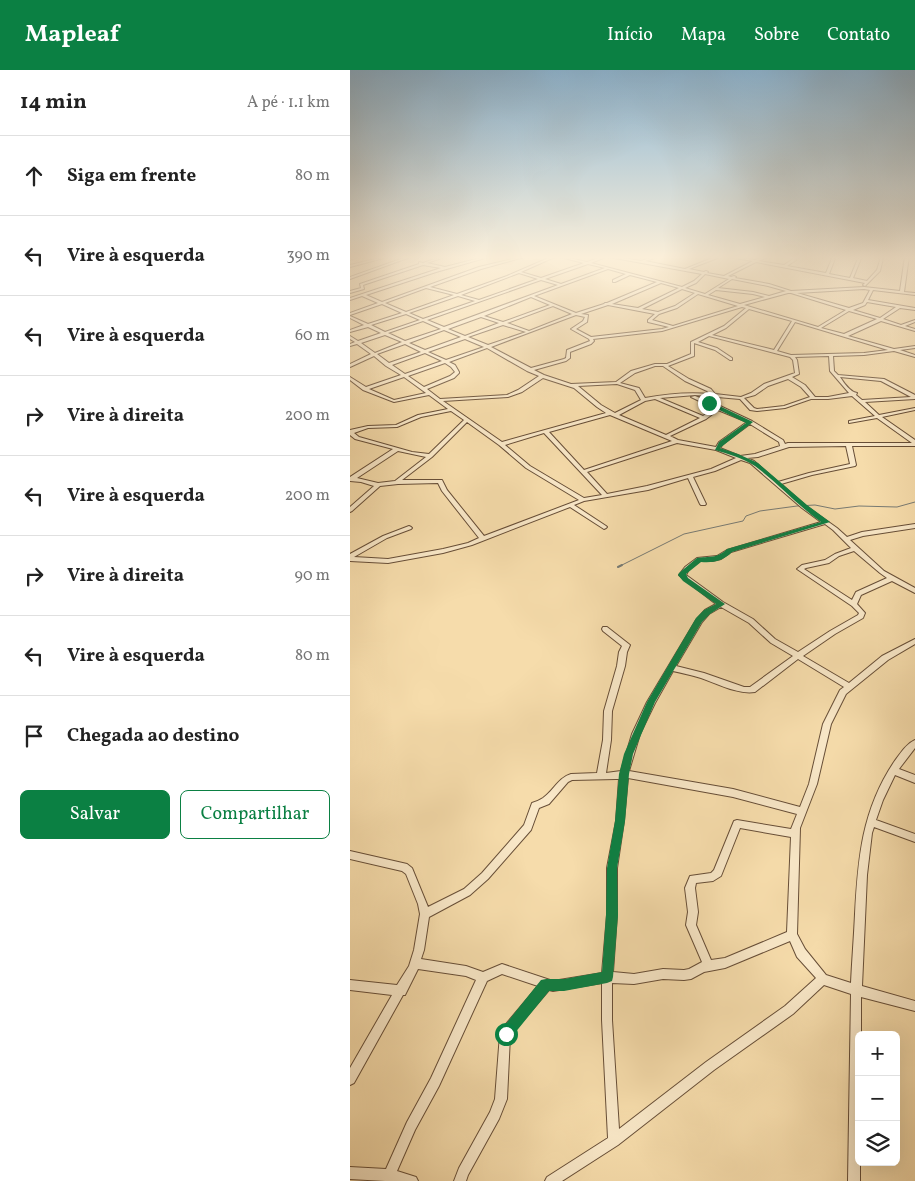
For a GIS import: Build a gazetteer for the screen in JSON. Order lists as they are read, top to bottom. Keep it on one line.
{"page":{"header":"Mapleaf","nav":["Início","Mapa","Sobre","Contato"],"heading":["14 min","A pé · 1.1 km"],"list":[["Siga em frente","80 m"],["Vire à esquerda","390 m"],["Vire à esquerda","60 m"],["Vire à direita","200 m"],["Vire à esquerda","200 m"],["Vire à direita","90 m"],["Vire à esquerda","80 m"],"Chegada ao destino"],"buttons":["Salvar","Compartilhar"],"map_buttons":["+","−"]}}
